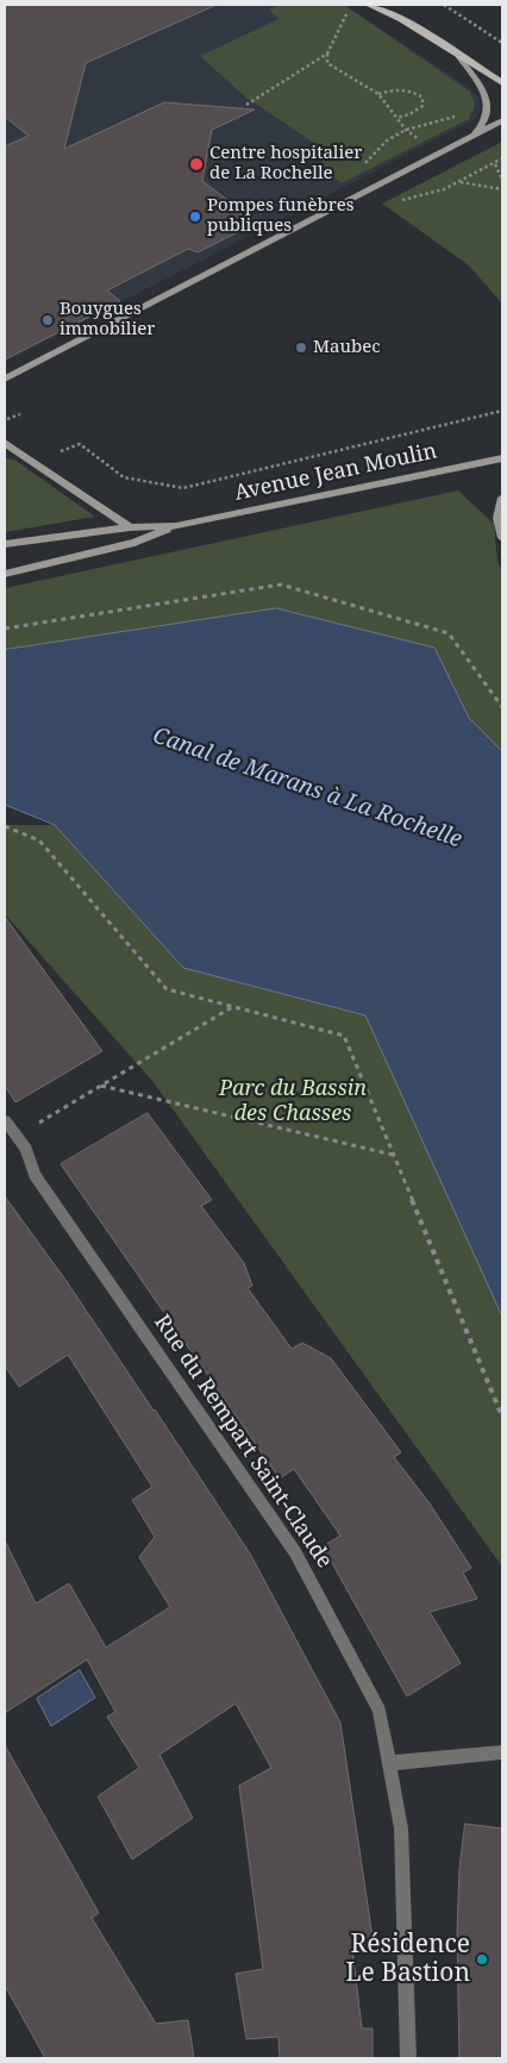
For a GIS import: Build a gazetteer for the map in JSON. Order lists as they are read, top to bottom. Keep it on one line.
{"streets":{"main road":["Avenue Jean Moulin"],"street":["Rue du Rempart Saint-Claude"]},"water":["Canal de Marans à La Rochelle"],"parks":["Parc du Bassin des Chasses"],"places":["Centre hospitalier de La Rochelle","Pompes funèbres publiques","Bouygues immobilier","Maubec","Résidence Le Bastion"]}
